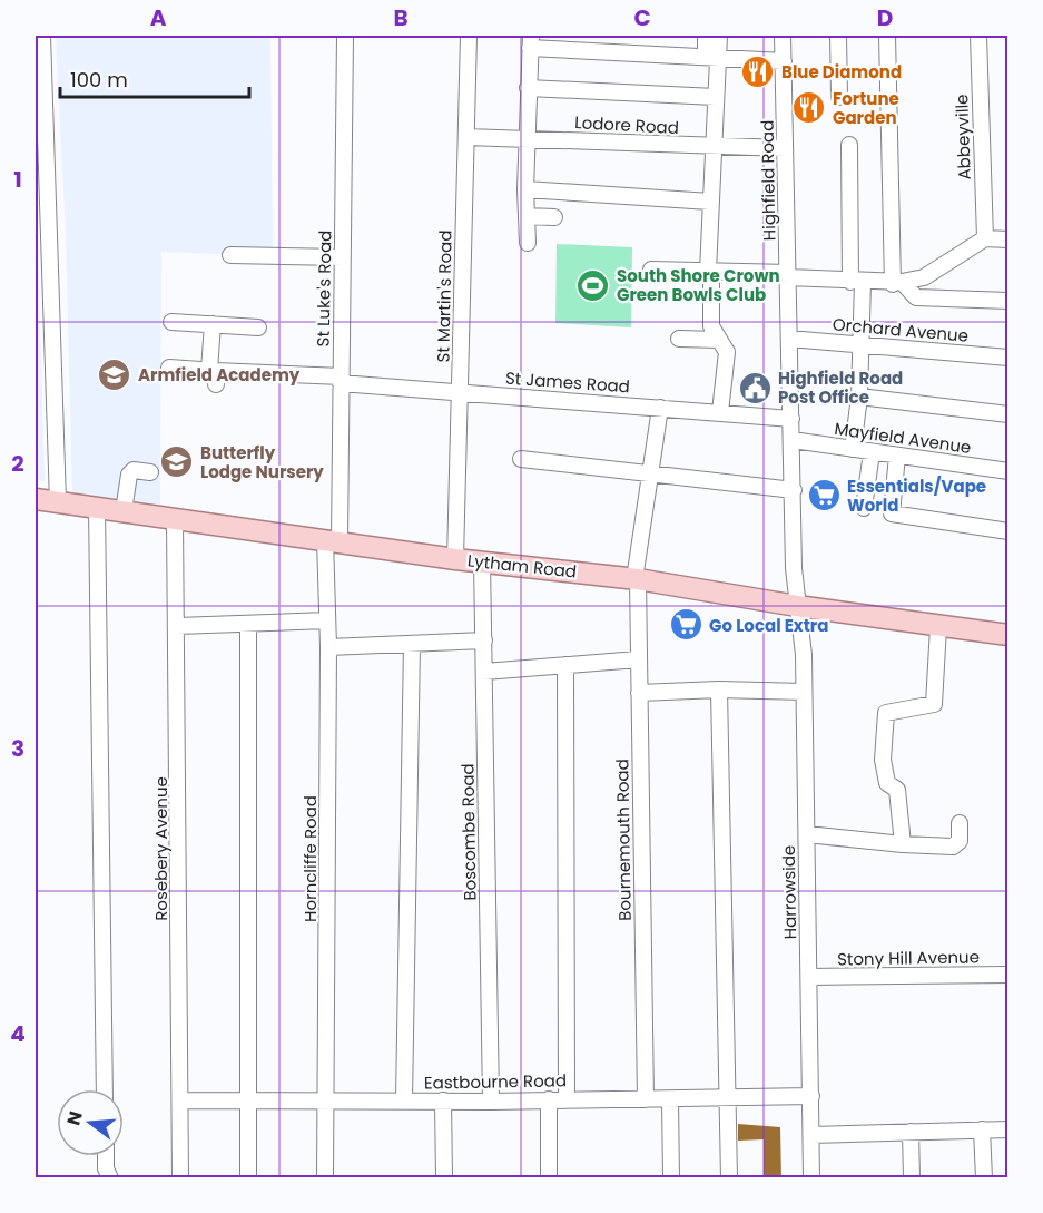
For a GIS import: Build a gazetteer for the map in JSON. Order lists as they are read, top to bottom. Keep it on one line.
{"streets":{"main road":["Lytham Road"],"street":["Lodore Road","Abbeyville","Highfield Road","St Luke's Road","St Martin's Road","Orchard Avenue","St James Road","Mayfield Avenue","Boscombe Road","Bournemouth Road","Rosebery Avenue","Horncliffe Road","Harrowside","Stony Hill Avenue","Eastbourne Road"]},"crossings":[["Lodore Road","Highfield Road"],["Lodore Road","St Martin's Road"],["Highfield Road","Orchard Avenue"],["Highfield Road","St James Road"],["Highfield Road","Mayfield Avenue"],["Highfield Road","Lytham Road"],["Highfield Road","Harrowside"],["St Luke's Road","St James Road"],["St Luke's Road","Lytham Road"],["St Luke's Road","Horncliffe Road"],["St Martin's Road","St James Road"],["St Martin's Road","Lytham Road"],["St James Road","Bournemouth Road"],["Lytham Road","Boscombe Road"],["Lytham Road","Bournemouth Road"],["Lytham Road","Rosebery Avenue"],["Lytham Road","Horncliffe Road"],["Lytham Road","Harrowside"],["Boscombe Road","Eastbourne Road"],["Bournemouth Road","Eastbourne Road"],["Rosebery Avenue","Eastbourne Road"],["Horncliffe Road","Eastbourne Road"],["Harrowside","Stony Hill Avenue"],["Harrowside","Eastbourne Road"]],"places":{"restaurant":["Blue Diamond","Fortune Garden"],"sports":["South Shore Crown Green Bowls Club"],"school or university":["Armfield Academy","Butterfly Lodge Nursery"],"public building":["Highfield Road Post Office"],"supermarket":["Essentials/Vape World","Go Local Extra"]},"scale_bar":"100 m","north":"left","grid":{"columns":["A","B","C","D"],"rows":["1","2","3","4"]}}
